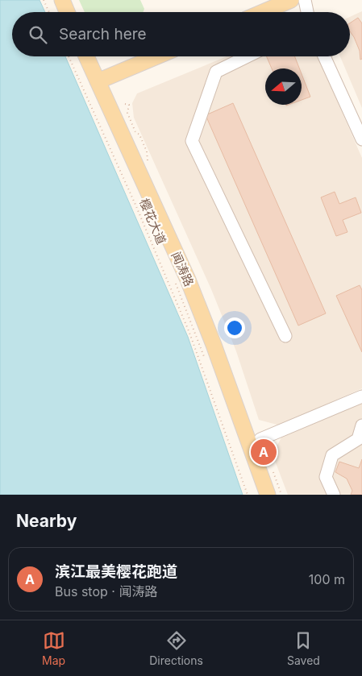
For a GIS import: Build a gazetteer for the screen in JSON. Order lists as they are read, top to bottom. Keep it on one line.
{"streets":{"main road":["闻涛路"],"path":["樱花大道"]},"north":"left","page":{"search":"Search here","pins":"A","heading":"Nearby","list":[{"mark":"A","name":"滨江最美樱花跑道","note":"Bus stop · 闻涛路","value":"100 m"}],"nav":["Map","Directions","Saved"]}}
